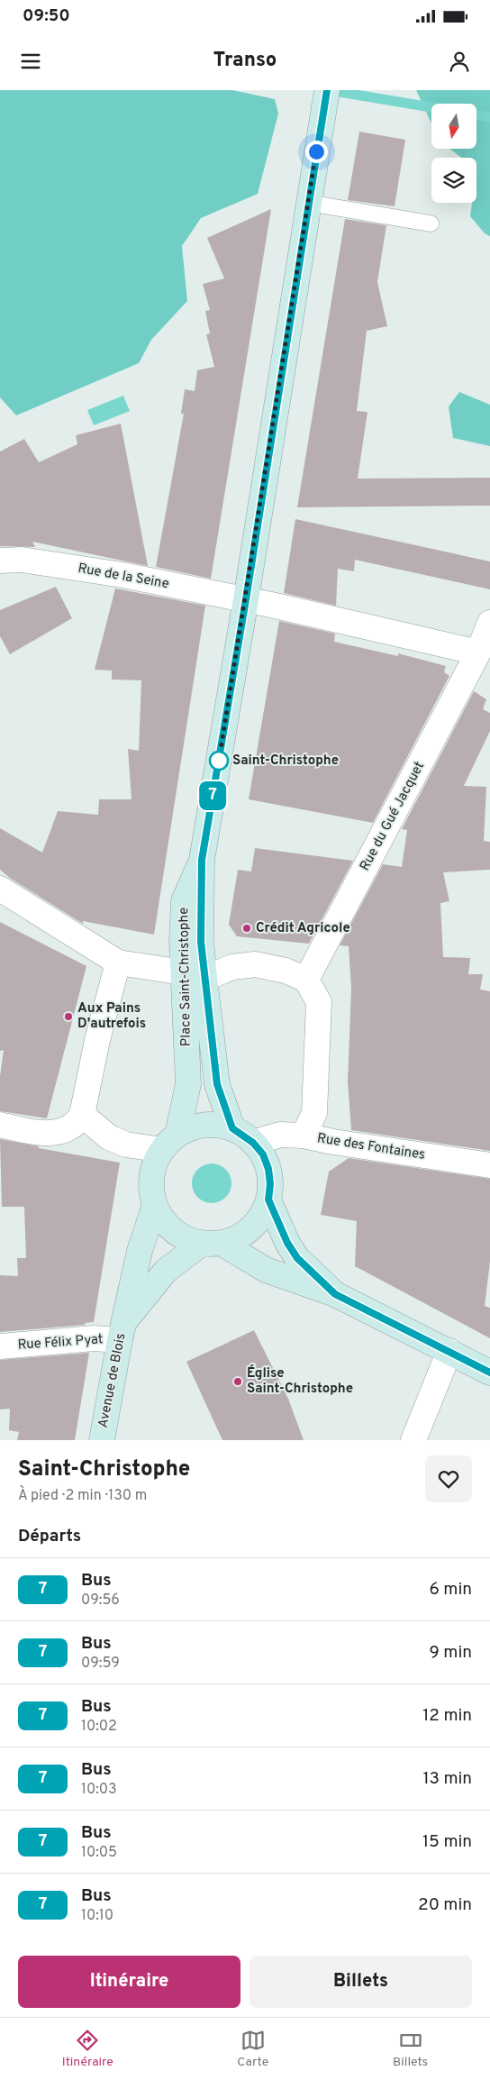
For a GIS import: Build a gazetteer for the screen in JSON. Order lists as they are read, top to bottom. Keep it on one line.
{"streets":{"main road":["Place Saint-Christophe","Avenue de Blois"],"street":["Rue de la Seine","Rue du Gué Jacquet","Rue des Fontaines","Rue Félix Pyat"]},"crossings":[["Rue de la Seine","Place Saint-Christophe"],["Rue du Gué Jacquet","Place Saint-Christophe"],["Place Saint-Christophe","Rue des Fontaines"],["Place Saint-Christophe","Avenue de Blois"],["Rue des Fontaines","Avenue de Blois"],["Rue Félix Pyat","Avenue de Blois"]],"places":["Saint-Christophe","Crédit Agricole","Aux Pains D'autrefois","Église Saint-Christophe"],"lines":["bus line 7"],"north":"bottom","page":{"status":"09:50","header":"Transo","on_map":"7","heading":[["Saint-Christophe","À pied · 2 min · 130 m"],"Départs"],"list":[{"mark":"7","name":"Bus","note":"09:56","value":"6 min"},{"mark":"7","name":"Bus","note":"09:59","value":"9 min"},{"mark":"7","name":"Bus","note":"10:02","value":"12 min"},{"mark":"7","name":"Bus","note":"10:03","value":"13 min"},{"mark":"7","name":"Bus","note":"10:05","value":"15 min"},{"mark":"7","name":"Bus","note":"10:10","value":"20 min"}],"buttons":["Itinéraire","Billets"],"tabs":["Itinéraire","Carte","Billets"]}}
